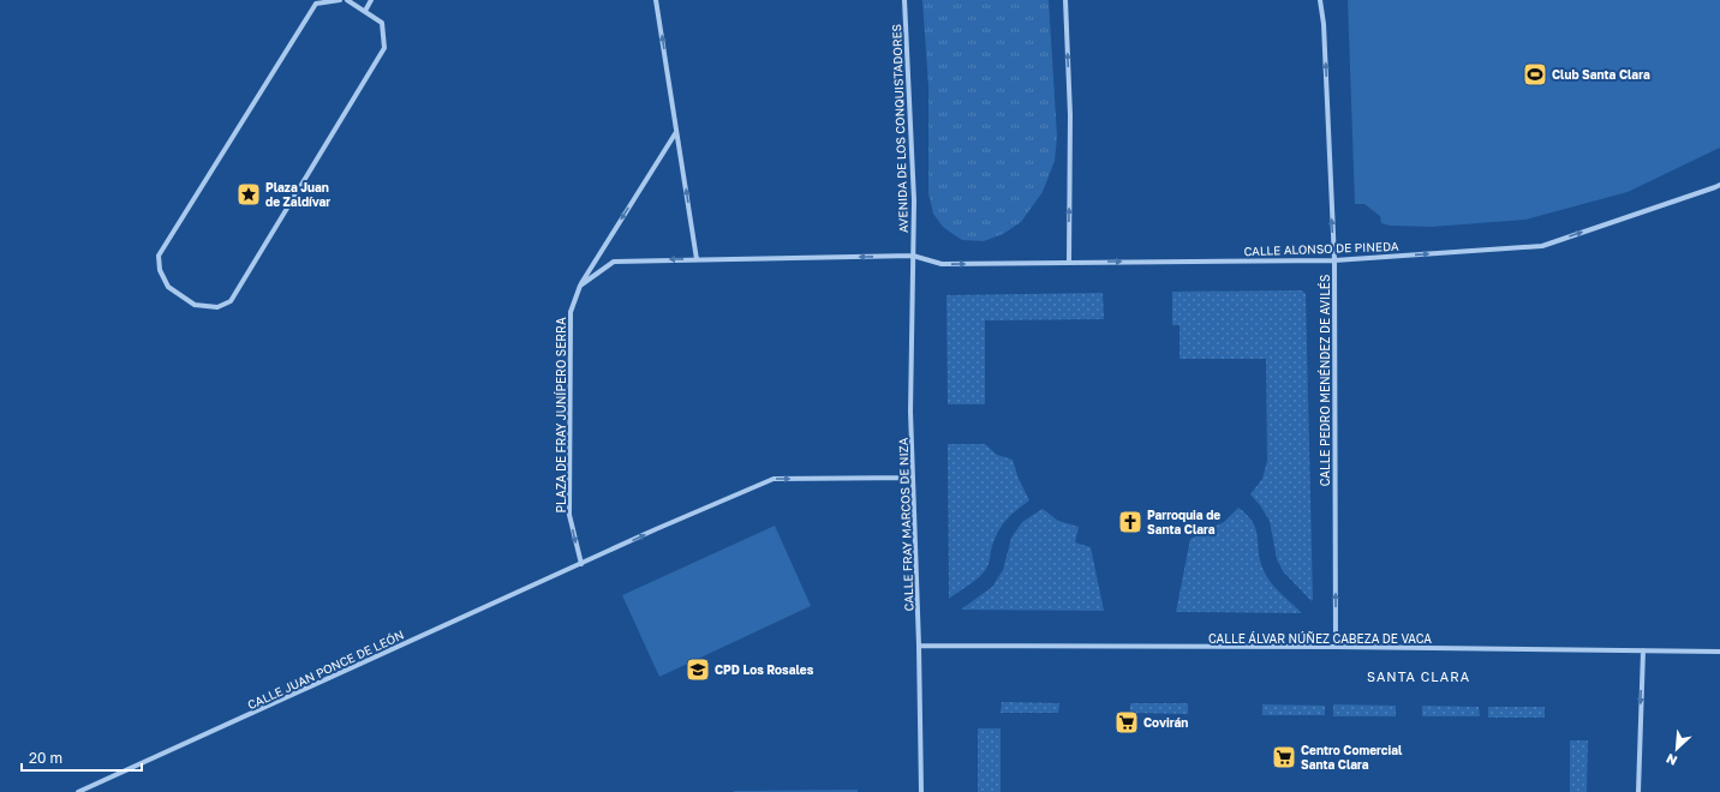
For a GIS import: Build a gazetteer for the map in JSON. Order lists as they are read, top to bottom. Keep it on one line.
{"streets":{"street":["AVENIDA DE LOS CONQUISTADORES","CALLE ALONSO DE PINEDA","CALLE PEDRO MENÉNDEZ DE AVILÉS","PLAZA DE FRAY JUNÍPERO SERRA","CALLE FRAY MARCOS DE NIZA","CALLE ÁLVAR NÚÑEZ CABEZA DE VACA","CALLE JUAN PONCE DE LEÓN"]},"crossings":[["AVENIDA DE LOS CONQUISTADORES","CALLE ALONSO DE PINEDA"],["AVENIDA DE LOS CONQUISTADORES","CALLE FRAY MARCOS DE NIZA"],["CALLE ALONSO DE PINEDA","CALLE PEDRO MENÉNDEZ DE AVILÉS"],["CALLE ALONSO DE PINEDA","CALLE FRAY MARCOS DE NIZA"],["CALLE PEDRO MENÉNDEZ DE AVILÉS","CALLE ÁLVAR NÚÑEZ CABEZA DE VACA"],["PLAZA DE FRAY JUNÍPERO SERRA","CALLE JUAN PONCE DE LEÓN"],["CALLE FRAY MARCOS DE NIZA","CALLE ÁLVAR NÚÑEZ CABEZA DE VACA"]],"one_way":["CALLE ALONSO DE PINEDA","CALLE PEDRO MENÉNDEZ DE AVILÉS","PLAZA DE FRAY JUNÍPERO SERRA"],"districts":["SANTA CLARA"],"places":{"sports":["Club Santa Clara"],"place":["Plaza Juan de Zaldívar"],"church":["Parroquia de Santa Clara"],"school or university":["CPD Los Rosales"],"supermarket":["Covirán","Centro Comercial Santa Clara"]},"scale_bar":"20 m","north":"bottom left"}
